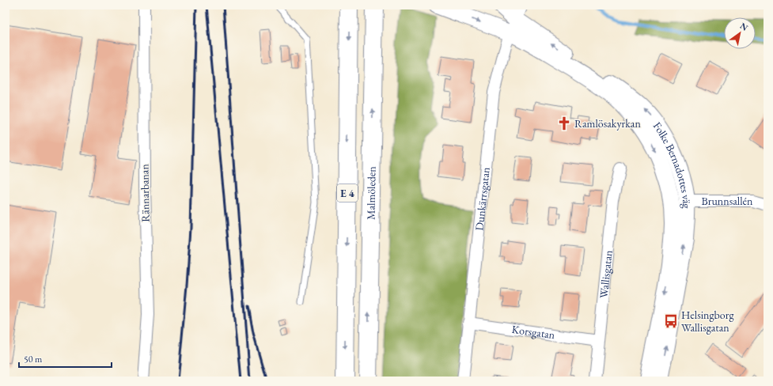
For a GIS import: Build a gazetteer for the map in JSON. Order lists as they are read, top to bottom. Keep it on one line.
{"streets":{"highway":["E 4","Malmöleden"],"street":["Folke Bernadottes väg","Rännarbanan","Dunkärrsgatan","Brunnsallén","Wallisgatan","Korsgatan"]},"crossings":[["Folke Bernadottes väg","Dunkärrsgatan"],["Folke Bernadottes väg","Brunnsallén"],["Dunkärrsgatan","Korsgatan"],["Wallisgatan","Korsgatan"]],"places":{"church":["Ramlösakyrkan"],"bus stop":["Helsingborg Wallisgatan"]},"scale_bar":"50 m","north":"top right"}
